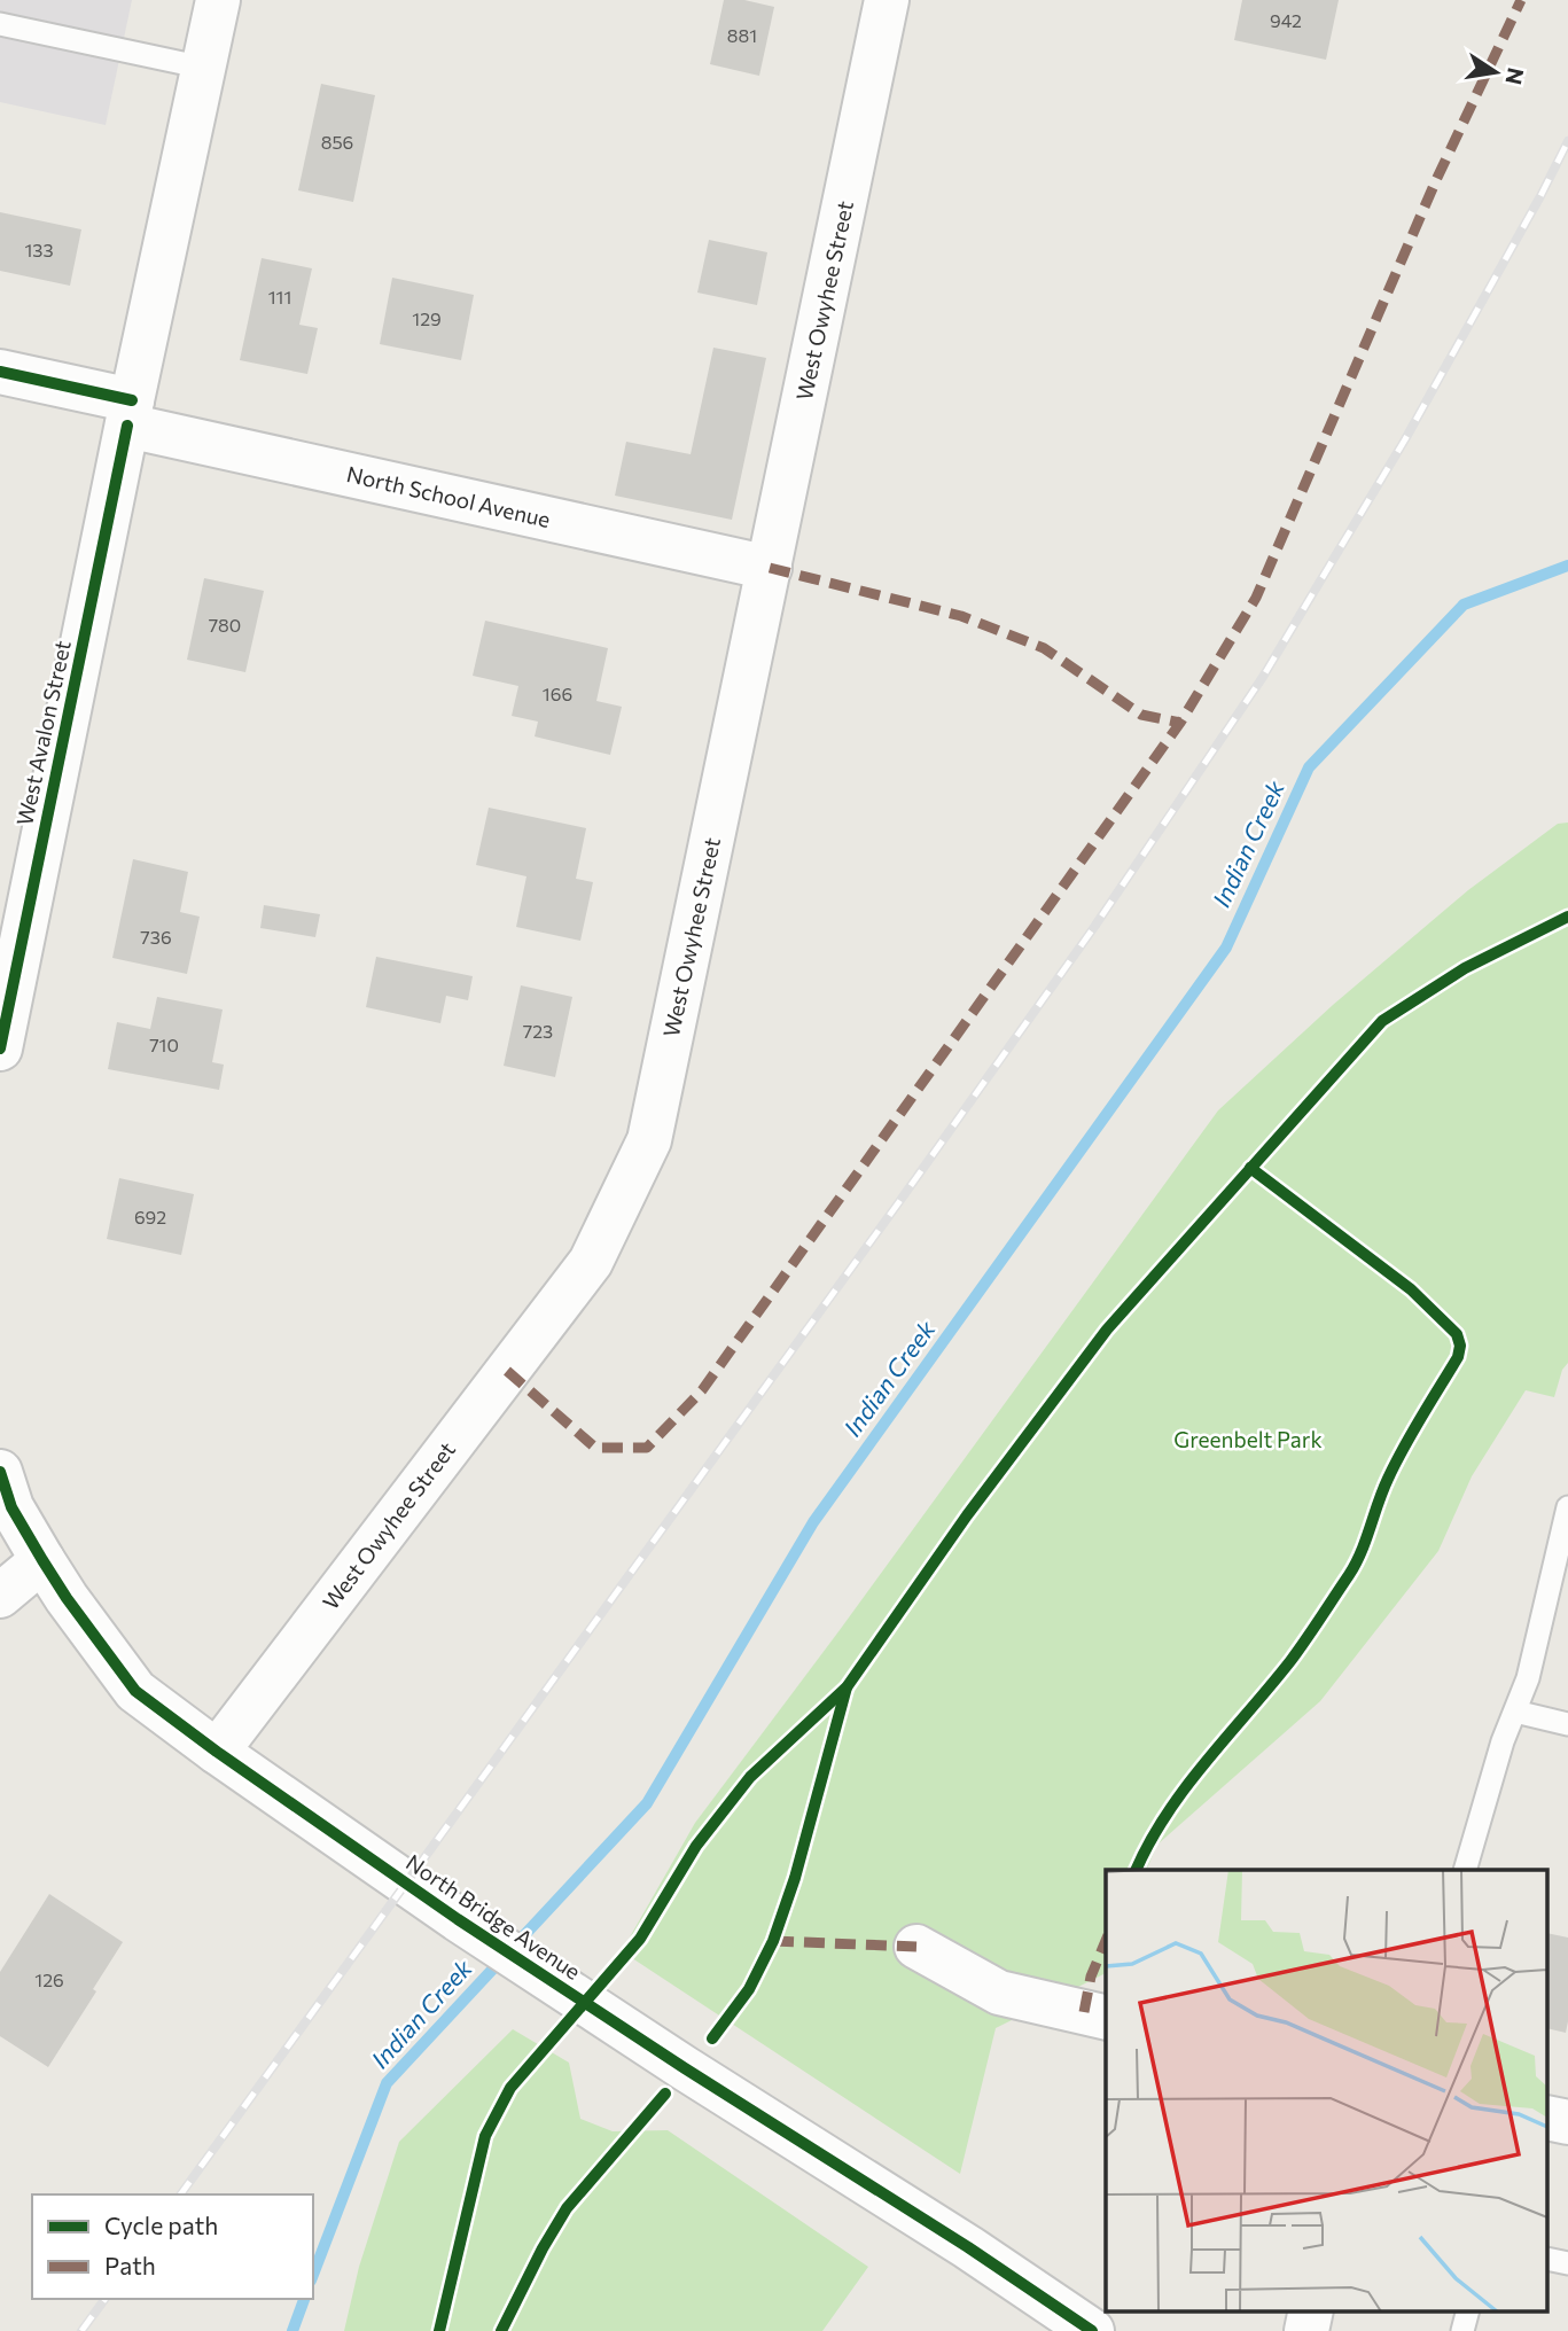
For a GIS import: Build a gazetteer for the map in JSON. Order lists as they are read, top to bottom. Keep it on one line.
{"streets":{"street":["West Owyhee Street","North School Avenue","West Avalon Street","North Bridge Avenue"]},"crossings":[["West Owyhee Street","North School Avenue"],["West Owyhee Street","North Bridge Avenue"],["North School Avenue","West Avalon Street"]],"water":["Indian Creek"],"parks":["Greenbelt Park"],"house_numbers":["942","881","856","133","111","129","780","166","736","723","710","692","126"],"legend":["Cycle path","Path"],"north":"right"}
